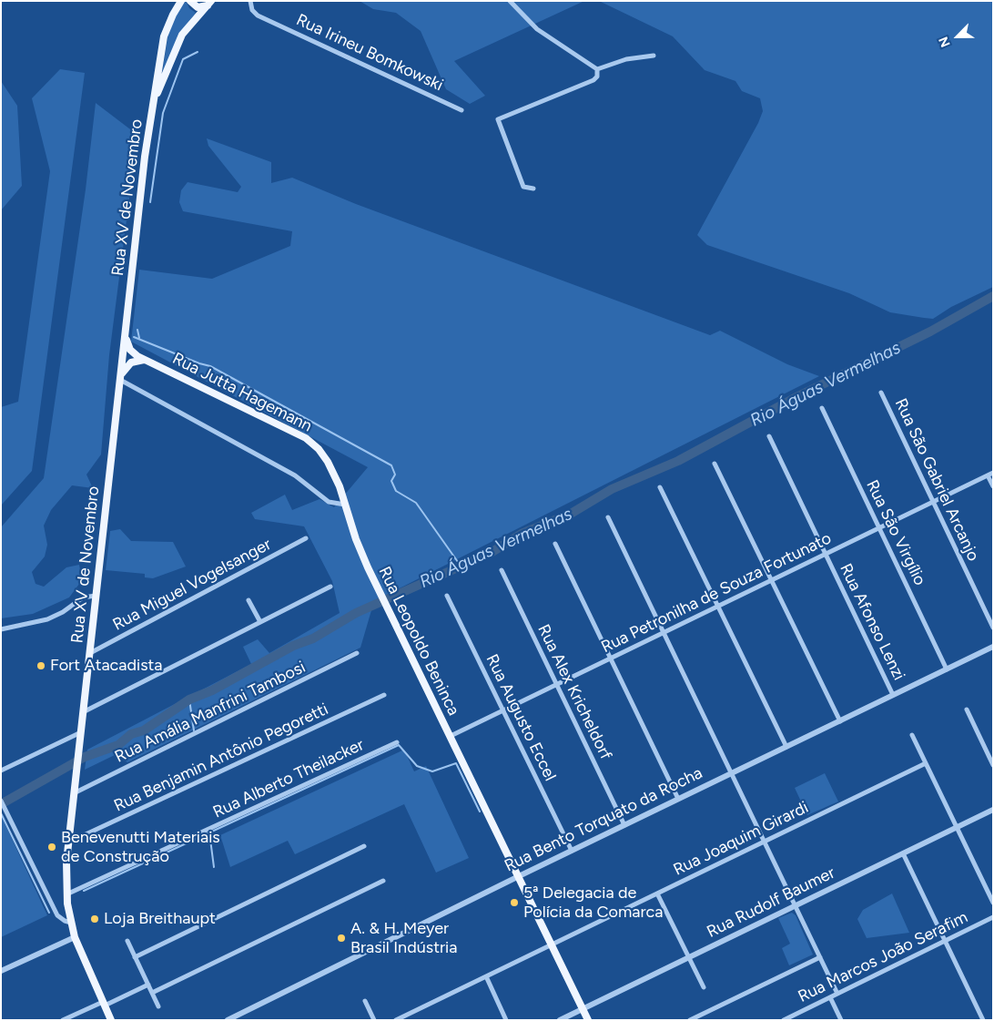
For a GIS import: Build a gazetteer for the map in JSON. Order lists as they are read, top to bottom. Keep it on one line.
{"streets":{"main road":["Rua XV de Novembro","Rua Jutta Hagemann","Rua Leopoldo Beninca"],"street":["Rua Irineu Bomkowski","Rua São Gabriel Arcanjo","Rua São Virgílio","Rua Miguel Vogelsanger","Rua Petronilha de Souza Fortunato","Rua Afonso Lenzi","Rua Alex Kricheldorf","Rua Amália Manfrini Tambosi","Rua Augusto Eccel","Rua Benjamin Antônio Pegoretti","Rua Alberto Theilacker","Rua Bento Torquato da Rocha","Rua Joaquim Girardi","Rua Rudolf Baumer","Rua Marcos João Serafim"]},"crossings":[["Rua XV de Novembro","Rua Jutta Hagemann"],["Rua XV de Novembro","Rua Miguel Vogelsanger"],["Rua XV de Novembro","Rua Amália Manfrini Tambosi"],["Rua XV de Novembro","Rua Benjamin Antônio Pegoretti"],["Rua XV de Novembro","Rua Alberto Theilacker"],["Rua Jutta Hagemann","Rua Leopoldo Beninca"],["Rua São Gabriel Arcanjo","Rua Petronilha de Souza Fortunato"],["Rua São Virgílio","Rua Petronilha de Souza Fortunato"],["Rua São Virgílio","Rua Bento Torquato da Rocha"],["Rua Petronilha de Souza Fortunato","Rua Afonso Lenzi"],["Rua Petronilha de Souza Fortunato","Rua Leopoldo Beninca"],["Rua Petronilha de Souza Fortunato","Rua Alex Kricheldorf"],["Rua Petronilha de Souza Fortunato","Rua Augusto Eccel"],["Rua Afonso Lenzi","Rua Bento Torquato da Rocha"],["Rua Leopoldo Beninca","Rua Bento Torquato da Rocha"],["Rua Leopoldo Beninca","Rua Joaquim Girardi"],["Rua Leopoldo Beninca","Rua Rudolf Baumer"],["Rua Alex Kricheldorf","Rua Bento Torquato da Rocha"],["Rua Augusto Eccel","Rua Bento Torquato da Rocha"]],"water":["Rio Águas Vermelhas"],"places":["Fort Atacadista","Benevenutti Materiais de Construção","5ª Delegacia de Polícia da Comarca","Loja Breithaupt","A. & H. Meyer Brasil Indústria"],"north":"bottom left"}
